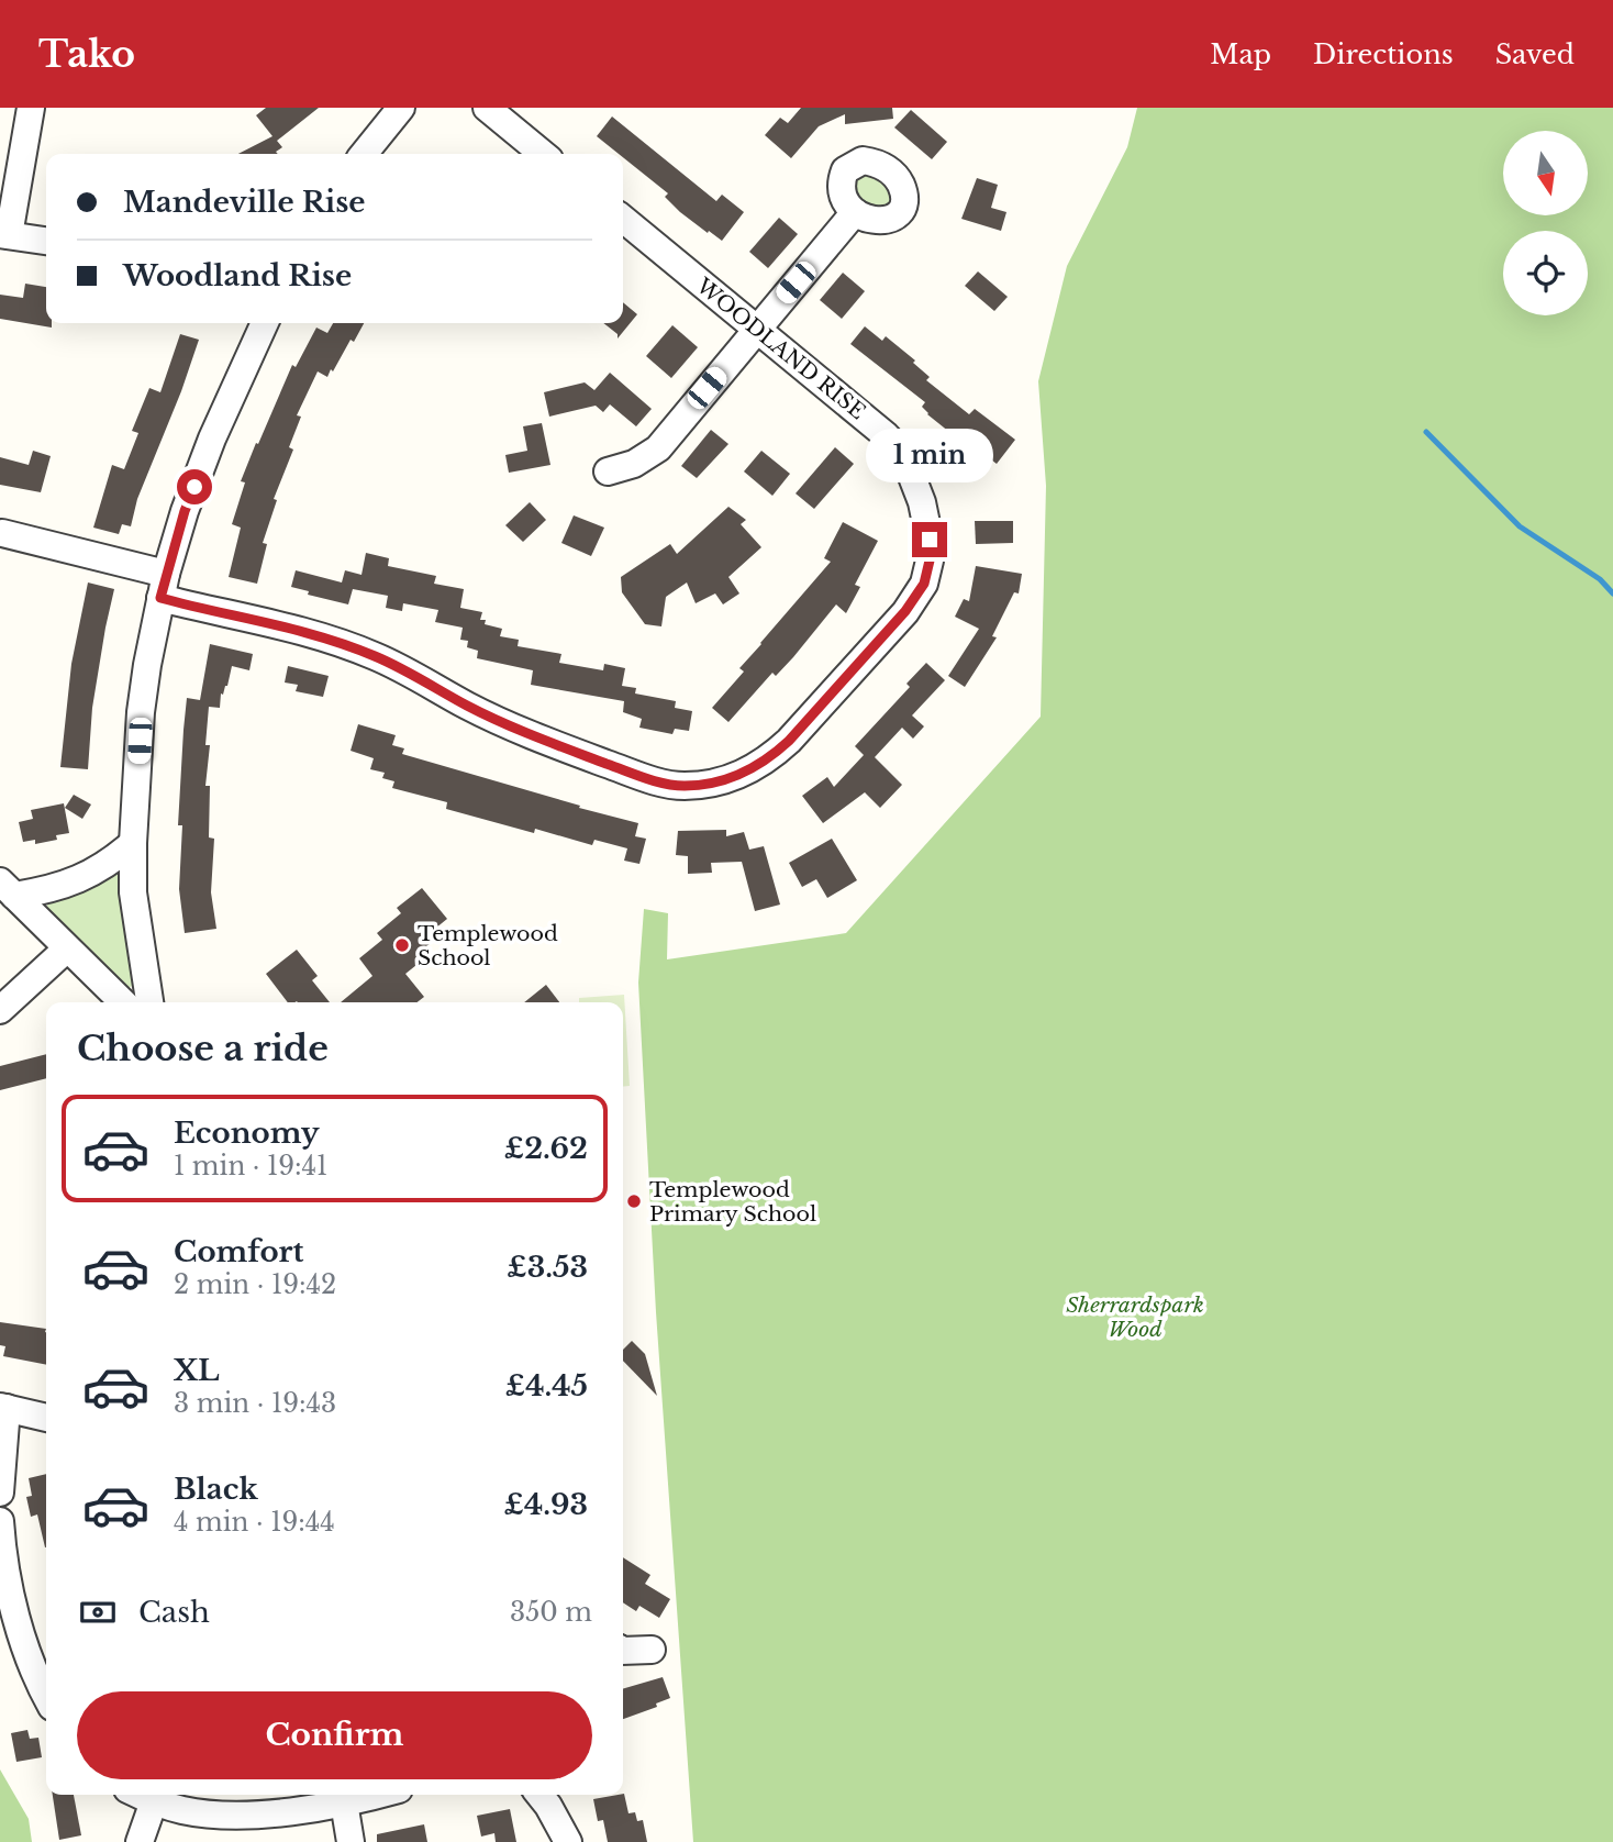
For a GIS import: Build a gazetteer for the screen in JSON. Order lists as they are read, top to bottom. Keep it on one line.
{"streets":{"street":["WOODLAND RISE"]},"parks":["Sherrardspark Wood"],"places":["Templewood School","Templewood Primary School"],"north":"bottom","page":{"header":"Tako","nav":["Map","Directions","Saved"],"banner":["Mandeville Rise","Woodland Rise"],"bubble":"1 min","heading":"Choose a ride","list":[{"name":"Economy","note":"1 min · 19:41","value":"£2.62"},{"name":"Comfort","note":"2 min · 19:42","value":"£3.53"},{"name":"XL","note":"3 min · 19:43","value":"£4.45"},{"name":"Black","note":"4 min · 19:44","value":"£4.93"}],"pay":["Cash","350 m"],"buttons":"Confirm"}}
